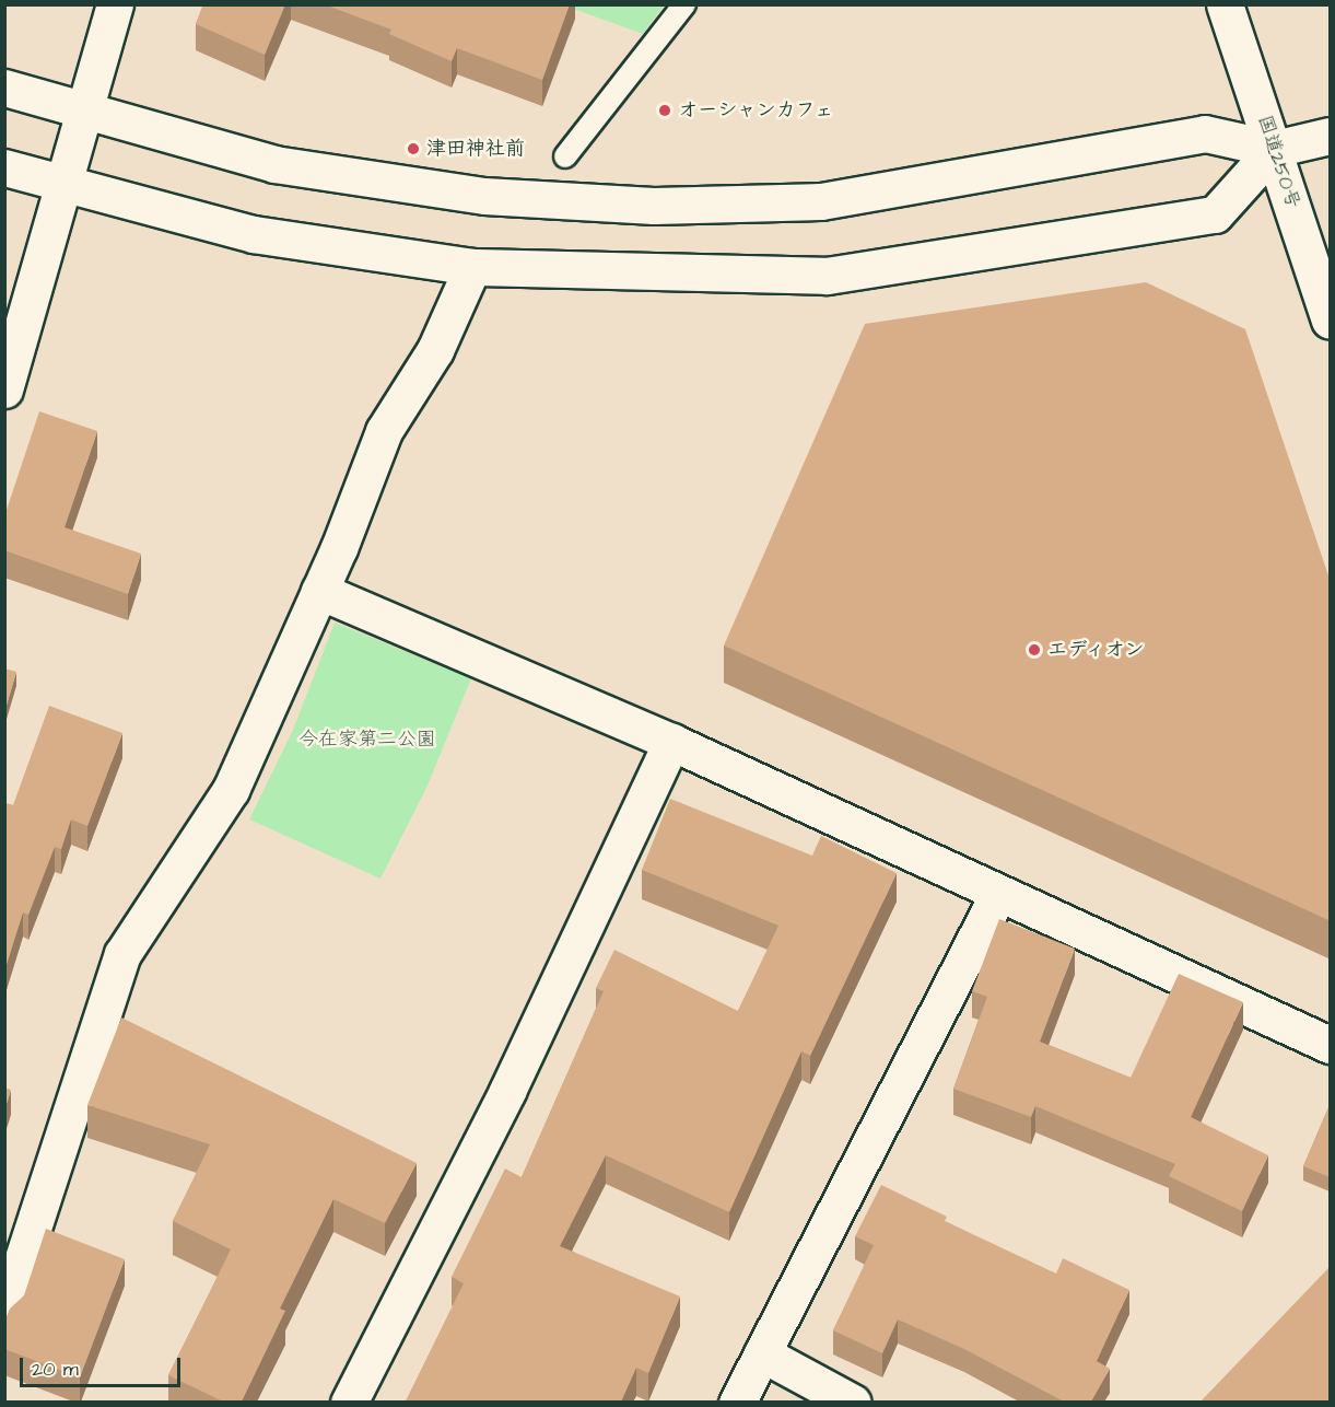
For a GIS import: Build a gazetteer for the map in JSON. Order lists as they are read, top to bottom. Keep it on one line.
{"streets":{"main road":["国道250号"]},"parks":["今在家第二公園"],"places":["オーシャンカフェ","津田神社前","エディオン"],"scale_bar":"20 m"}
